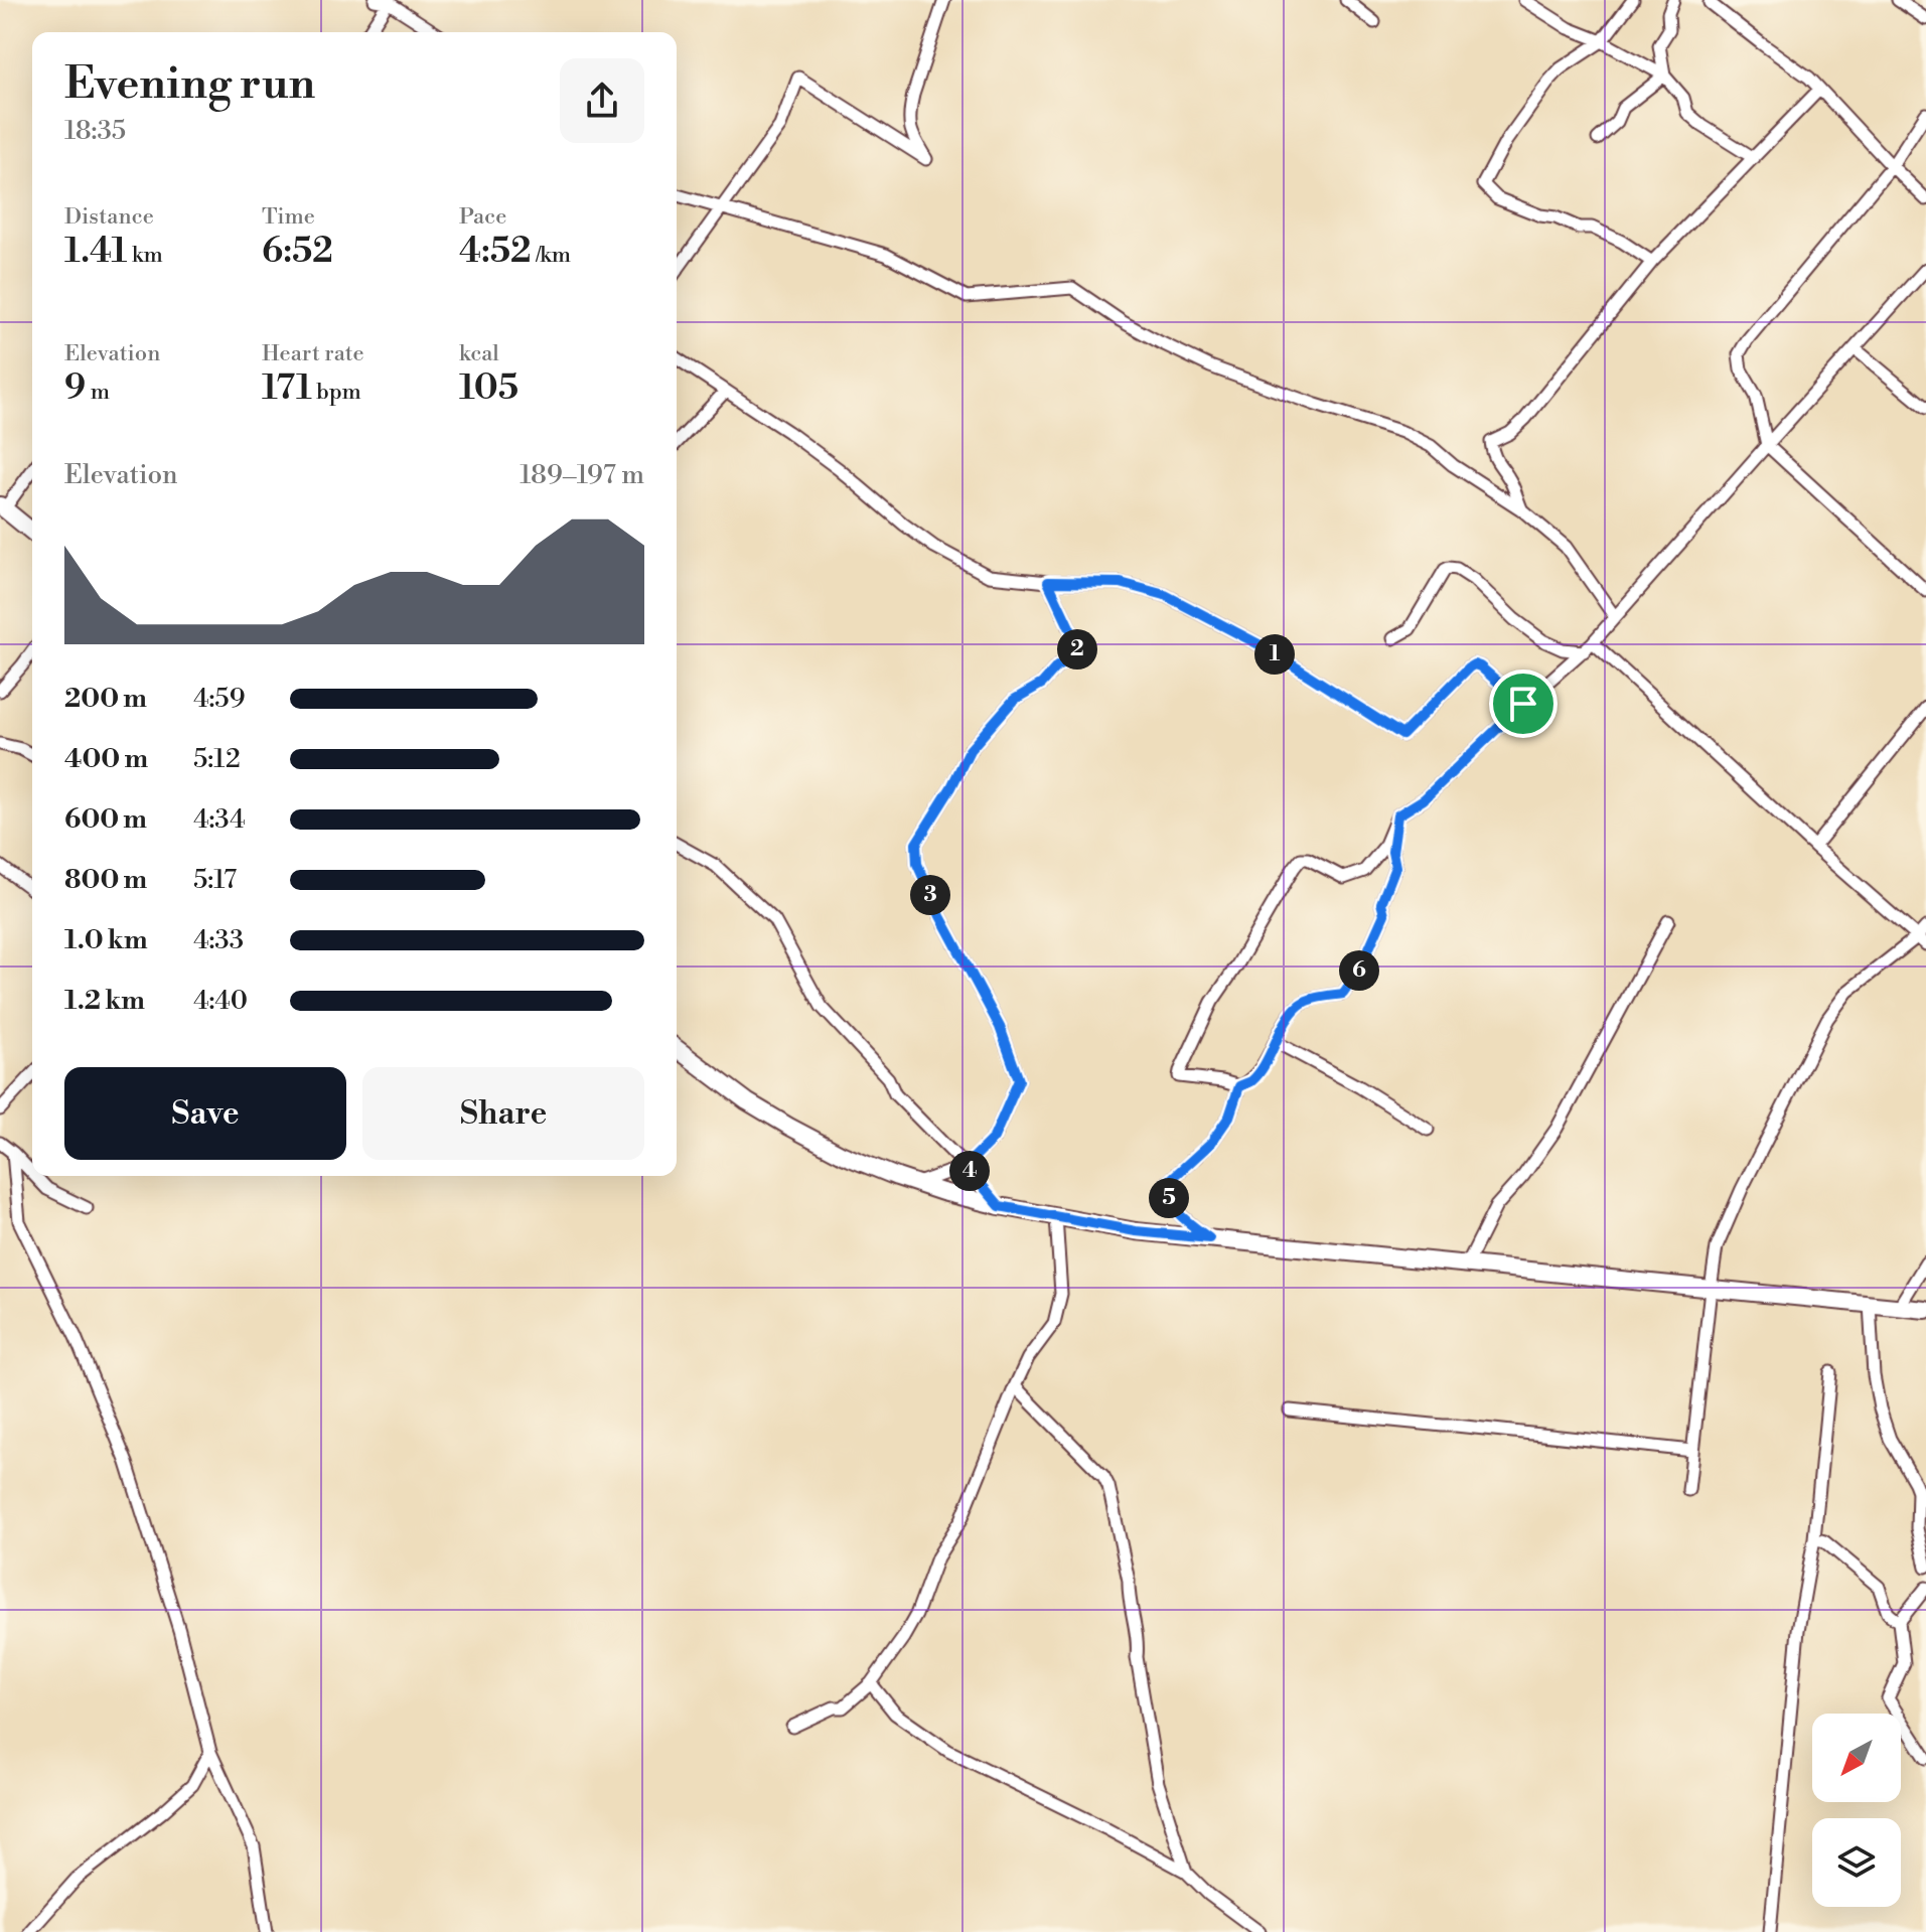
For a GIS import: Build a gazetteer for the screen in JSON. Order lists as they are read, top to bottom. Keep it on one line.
{"north":"bottom left","page":{"heading":["Evening run","18:35"],"stats":[["Distance","1.41 km"],["Time","6:52"],["Pace","4:52 /km"],["Elevation","9 m"],["Heart rate","171 bpm"],["kcal","105"]],"chart":["Elevation","189–197 m"],"pins":["2","1","3","6","4","5"],"list":[{"name":"200 m","note":"4:59"},{"name":"400 m","note":"5:12"},{"name":"600 m","note":"4:34"},{"name":"800 m","note":"5:17"},{"name":"1.0 km","note":"4:33"},{"name":"1.2 km","note":"4:40"}],"buttons":["Save","Share"]}}
